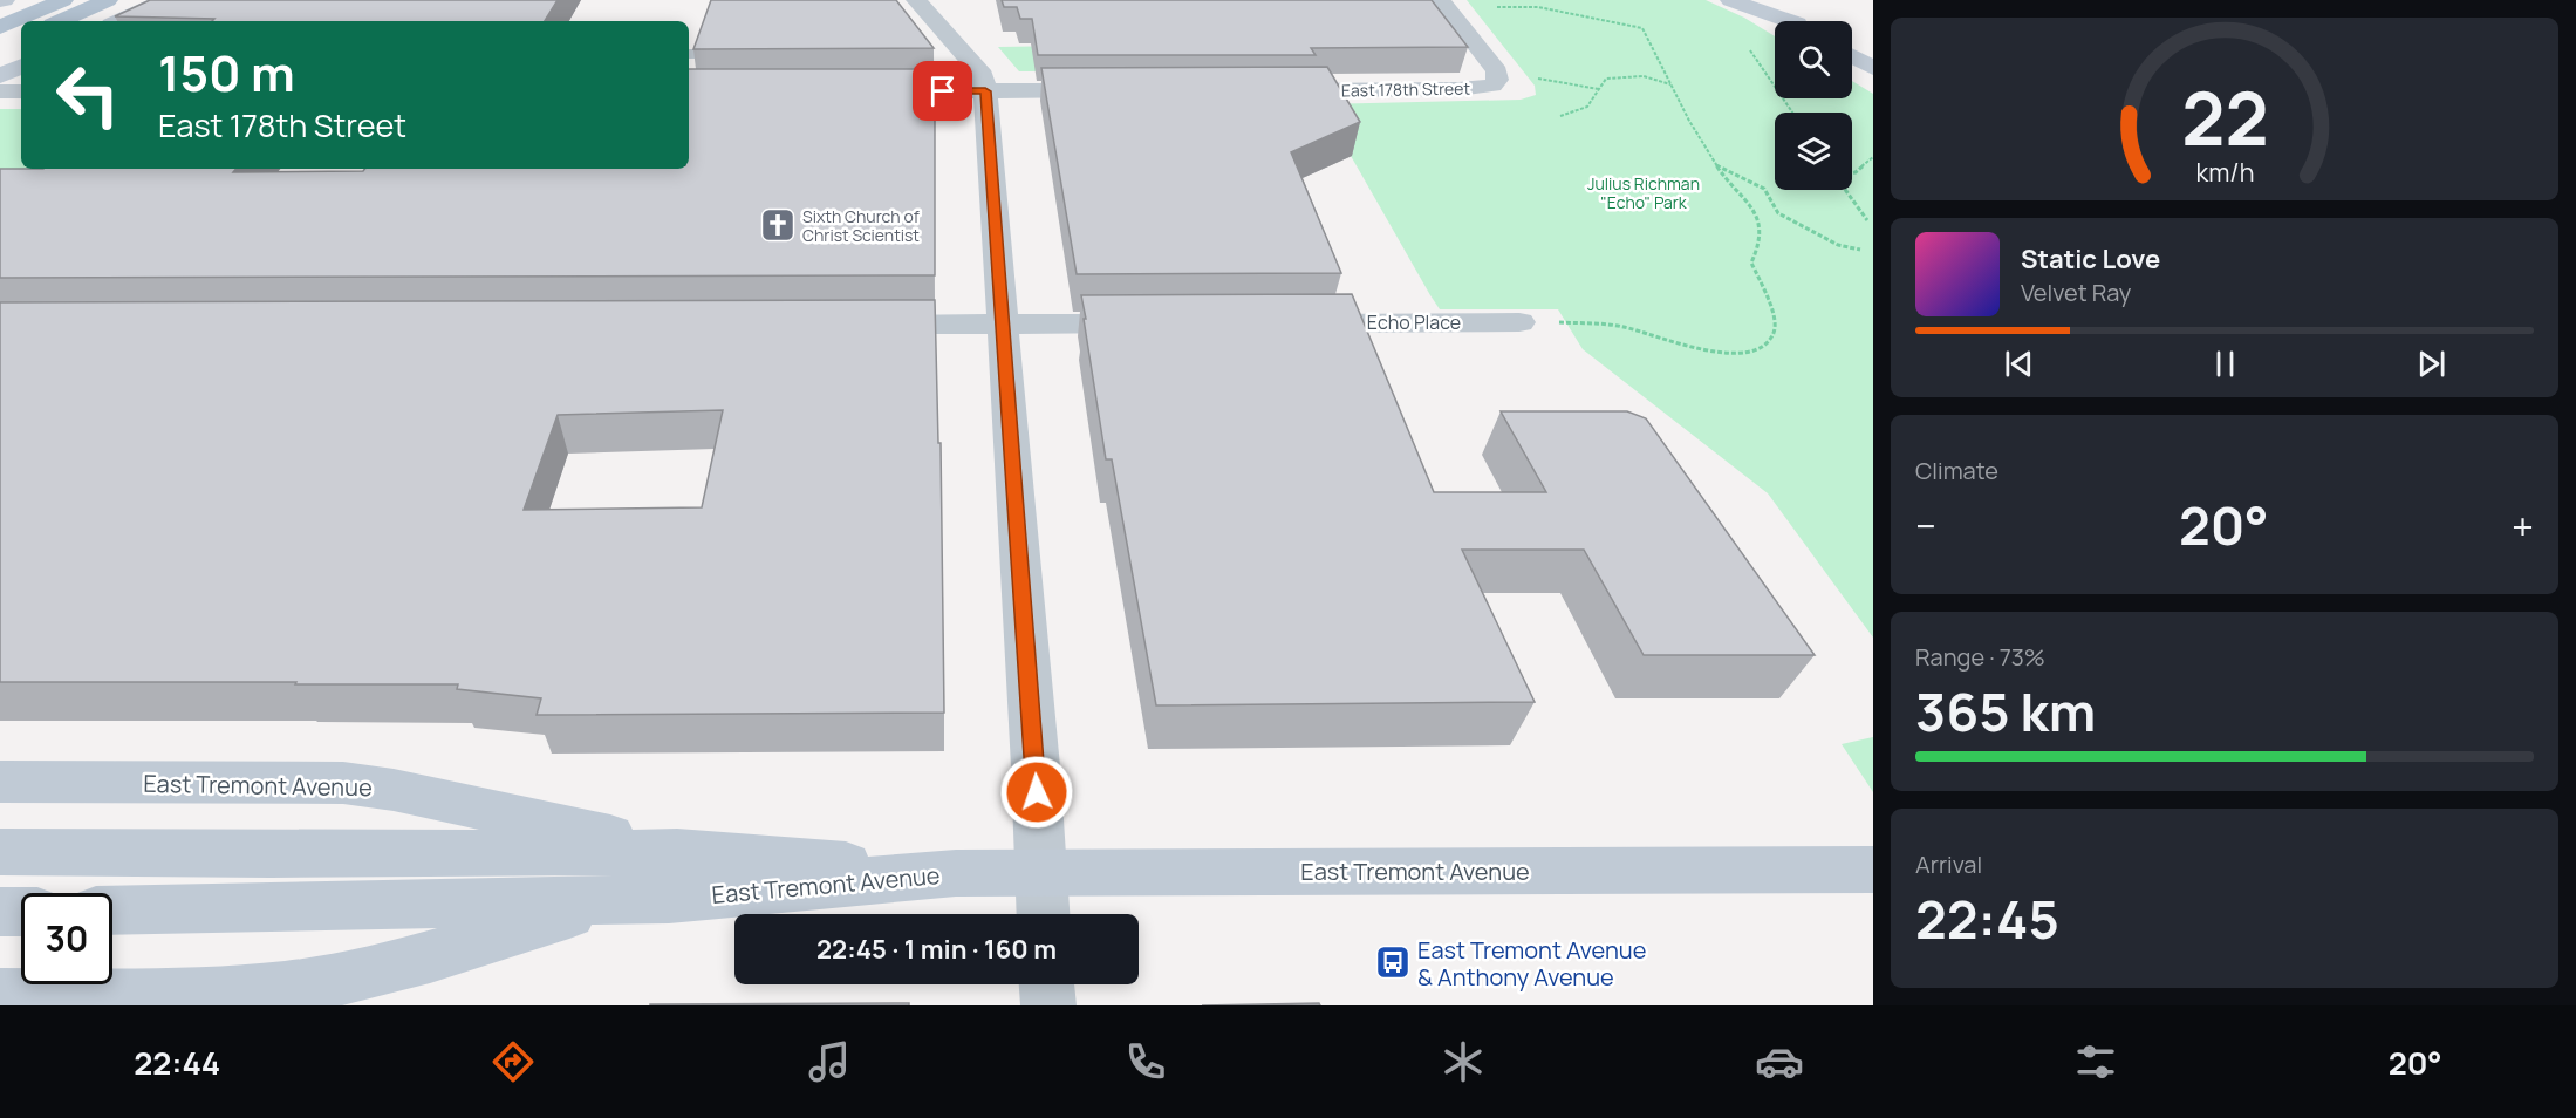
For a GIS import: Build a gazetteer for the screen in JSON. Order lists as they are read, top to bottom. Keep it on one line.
{"streets":{"main road":["East Tremont Avenue"],"street":["East 178th Street","Echo Place"]},"parks":["Julius Richman \"Echo\" Park"],"places":{"church":["Sixth Church of Christ Scientist"],"bus stop":["East Tremont Avenue & Anthony Avenue"]},"page":{"turn":["150 m","East 178th Street"],"song":["Static Love","Velvet Ray"],"tile":["Climate",["Range · 73%","365 km"],["Arrival","22:45"]],"heat":["−","20°","+"],"limit":"30","trip":"22:45 · 1 min · 160 m","tabs":["22:44","20°"],"gauge":["22","km/h"]}}
